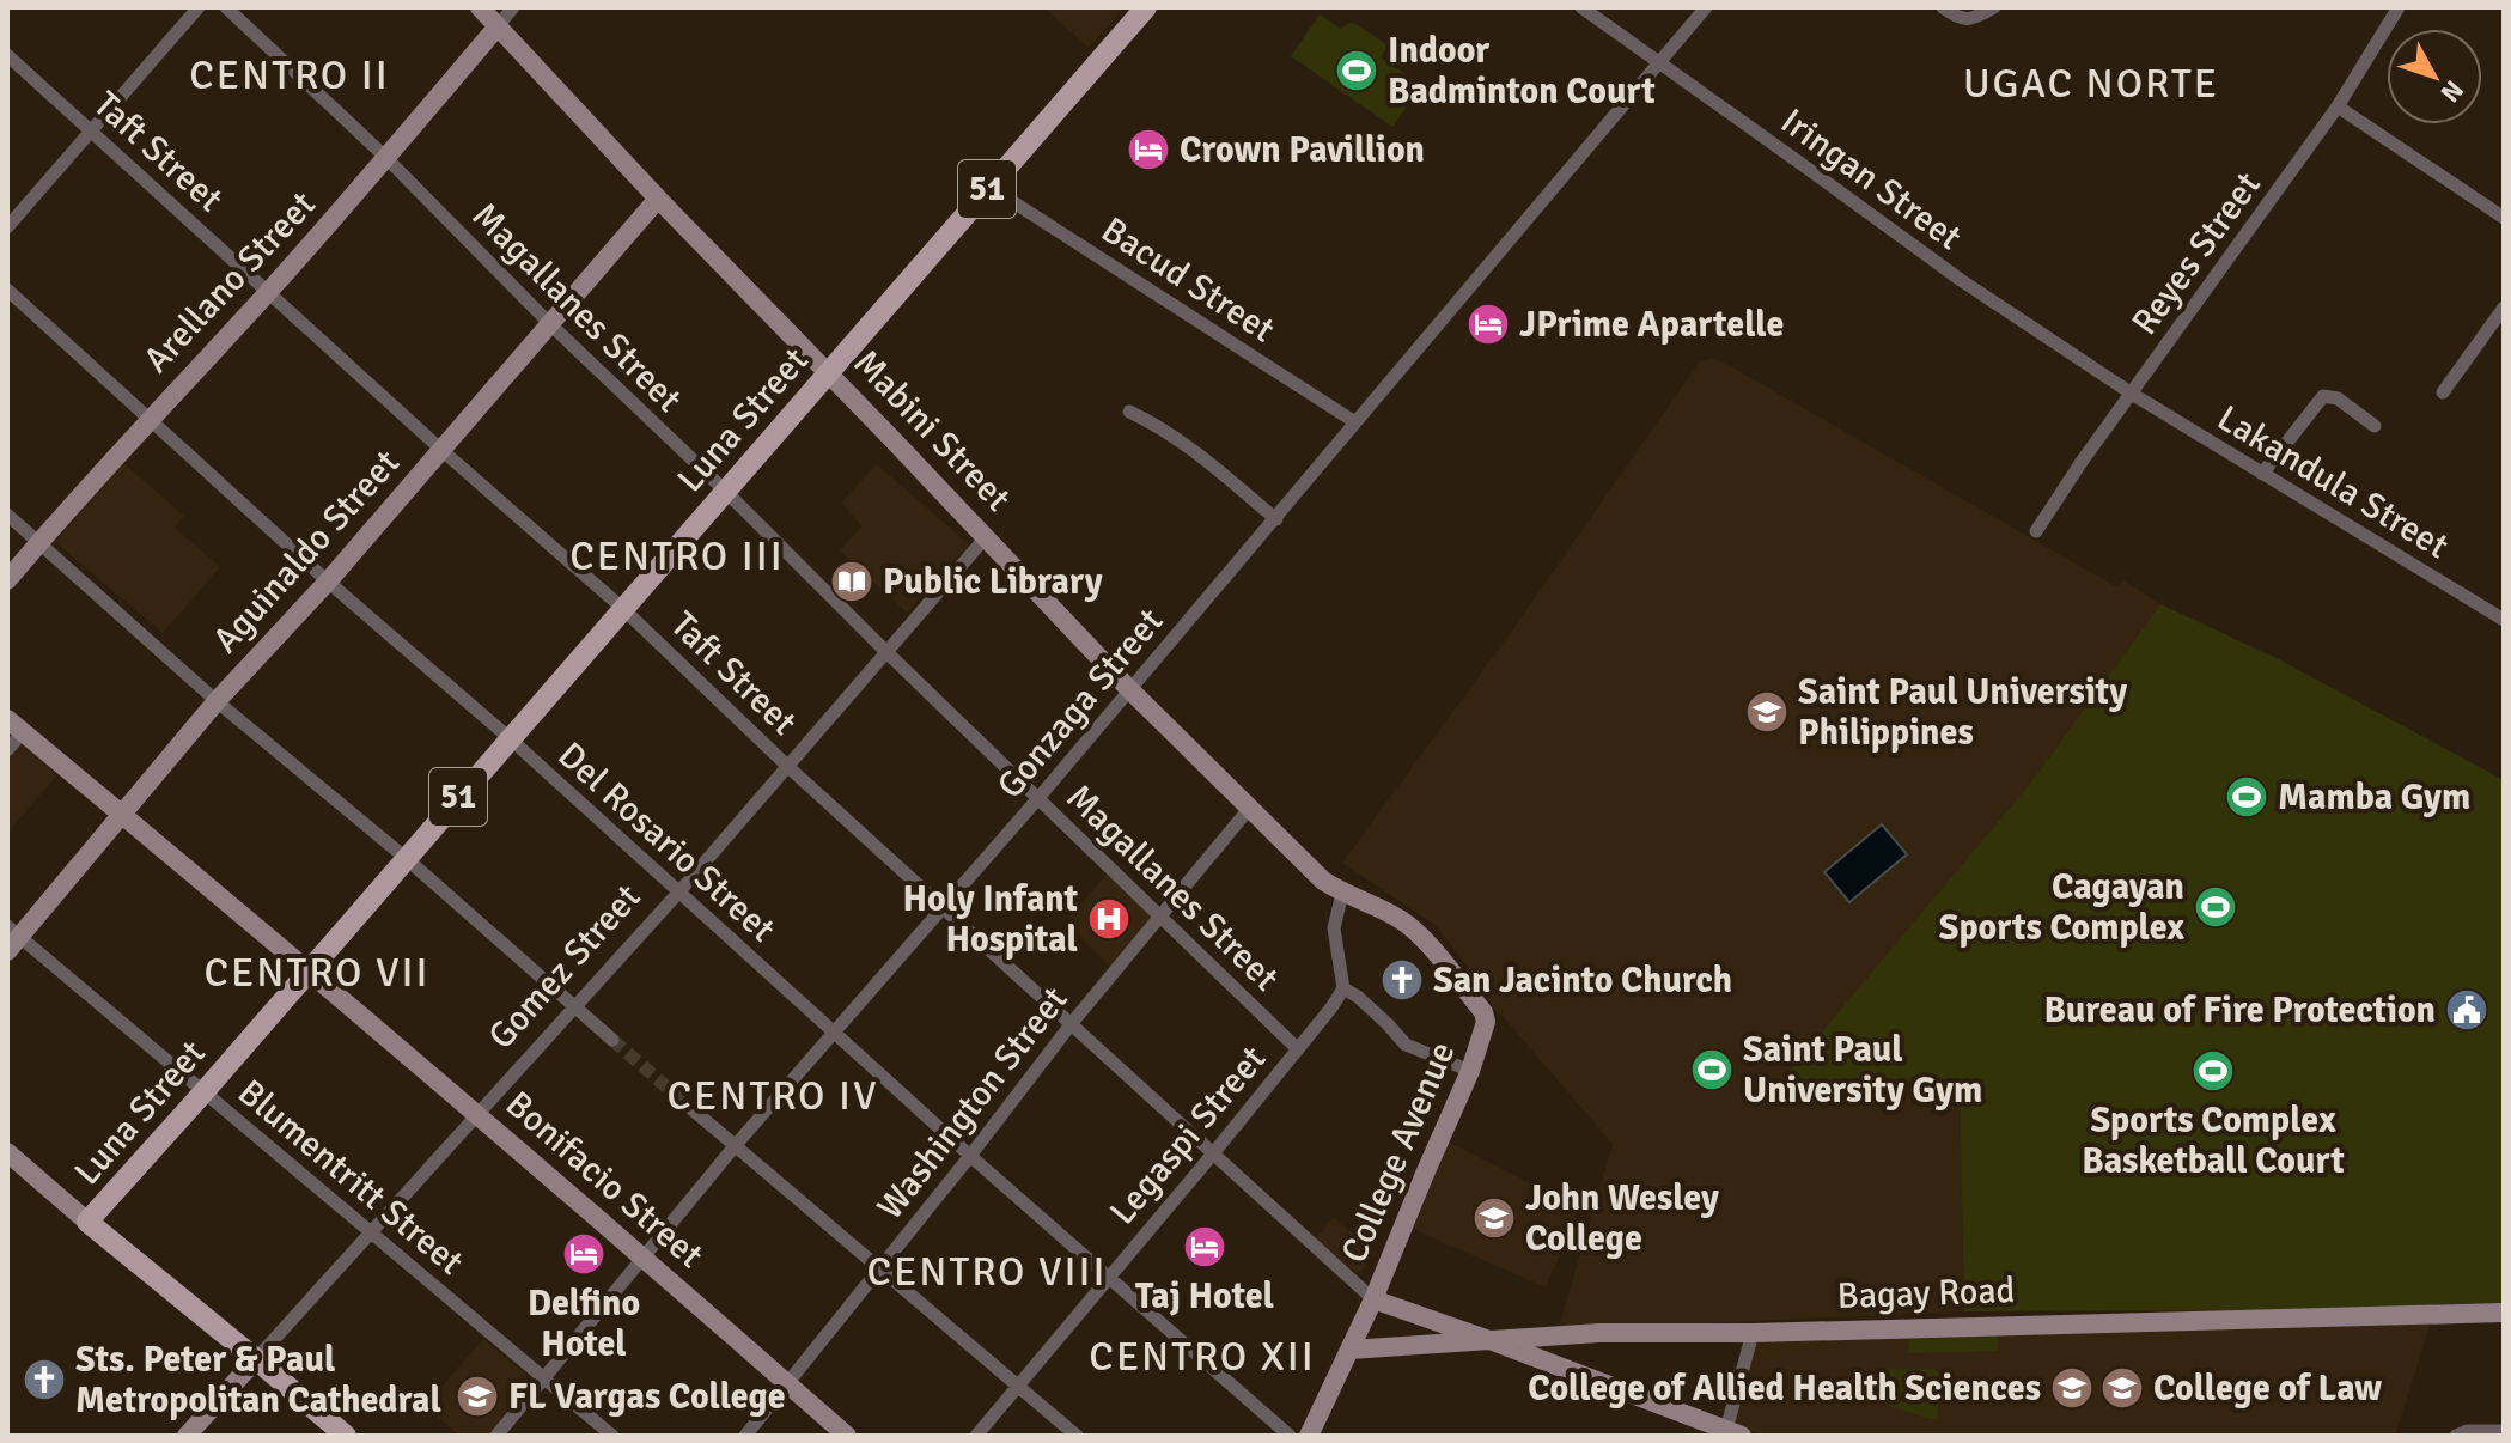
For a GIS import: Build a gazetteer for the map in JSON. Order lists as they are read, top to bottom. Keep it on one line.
{"streets":{"main road":["51","Luna Street"],"street":["Taft Street","Iringan Street","Reyes Street","Bacud Street","Arellano Street","Magallanes Street","Mabini Street","Lakandula Street","Aguinaldo Street","Gonzaga Street","Del Rosario Street","Gomez Street","Washington Street","Legaspi Street","College Avenue","Blumentritt Street","Bonifacio Street","Bagay Road"]},"crossings":[["Taft Street","Arellano Street"],["Taft Street","Luna Street"],["Taft Street","Aguinaldo Street"],["Taft Street","Gonzaga Street"],["Taft Street","Gomez Street"],["Taft Street","Washington Street"],["Taft Street","Legaspi Street"],["Taft Street","College Avenue"],["Iringan Street","Reyes Street"],["Iringan Street","Lakandula Street"],["Iringan Street","Gonzaga Street"],["Reyes Street","Lakandula Street"],["Bacud Street","Luna Street"],["Bacud Street","Gonzaga Street"],["Arellano Street","Magallanes Street"],["Arellano Street","Mabini Street"],["Arellano Street","Del Rosario Street"],["Magallanes Street","Luna Street"],["Magallanes Street","Aguinaldo Street"],["Magallanes Street","Gonzaga Street"],["Magallanes Street","Gomez Street"],["Magallanes Street","Washington Street"],["Magallanes Street","Legaspi Street"],["Luna Street","Mabini Street"],["Luna Street","Del Rosario Street"],["Luna Street","Blumentritt Street"],["Luna Street","Bonifacio Street"],["Mabini Street","Aguinaldo Street"],["Mabini Street","Gonzaga Street"],["Mabini Street","Gomez Street"],["Mabini Street","Washington Street"],["Mabini Street","College Avenue"],["Aguinaldo Street","Del Rosario Street"],["Aguinaldo Street","Blumentritt Street"],["Aguinaldo Street","Bonifacio Street"],["Gonzaga Street","Del Rosario Street"],["Gonzaga Street","Blumentritt Street"],["Gonzaga Street","Bonifacio Street"],["Del Rosario Street","Gomez Street"],["Del Rosario Street","Washington Street"],["Del Rosario Street","Legaspi Street"],["Gomez Street","Blumentritt Street"],["Gomez Street","Bonifacio Street"],["Washington Street","Bonifacio Street"],["College Avenue","Bagay Road"]],"districts":["CENTRO II","UGAC NORTE","CENTRO III","CENTRO VII","CENTRO IV","CENTRO VIII","CENTRO XII"],"places":{"sports":["Indoor Badminton Court","Mamba Gym","Cagayan Sports Complex","Saint Paul University Gym","Sports Complex Basketball Court"],"hotel":["Crown Pavillion","JPrime Apartelle","Taj Hotel","Delfino Hotel"],"library":["Public Library"],"school or university":["Saint Paul University Philippines","John Wesley College","College of Allied Health Sciences","College of Law","FL Vargas College"],"hospital":["Holy Infant Hospital"],"church":["San Jacinto Church","Sts. Peter & Paul Metropolitan Cathedral"],"public building":["Bureau of Fire Protection"]},"north":"bottom right"}
